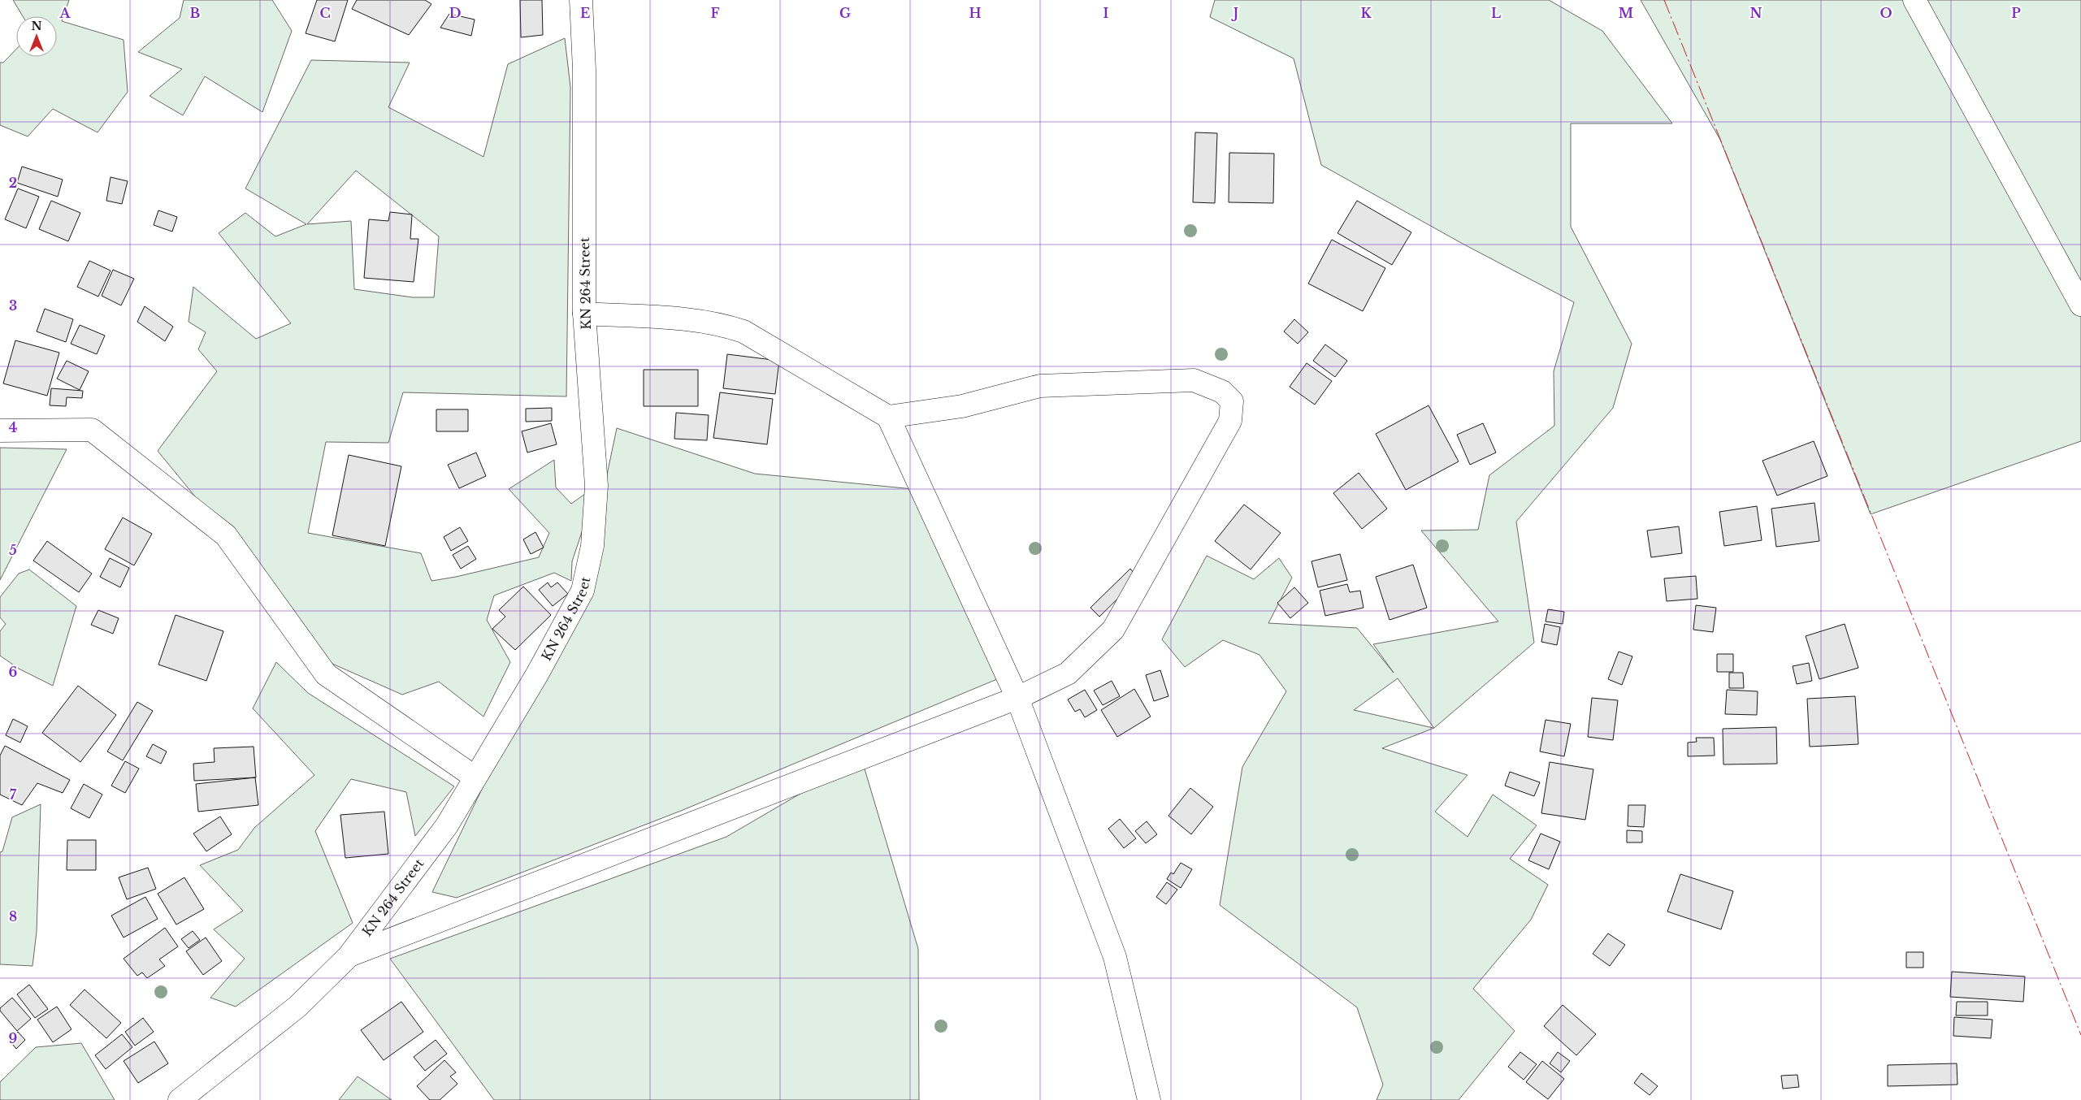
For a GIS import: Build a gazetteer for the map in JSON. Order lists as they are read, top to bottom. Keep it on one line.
{"streets":{"street":["KN 264 Street"]},"north":"top","grid":{"columns":["A","B","C","D","E","F","G","H","I","J","K","L","M","N","O","P"],"rows":["2","3","4","5","6","7","8","9"]}}
